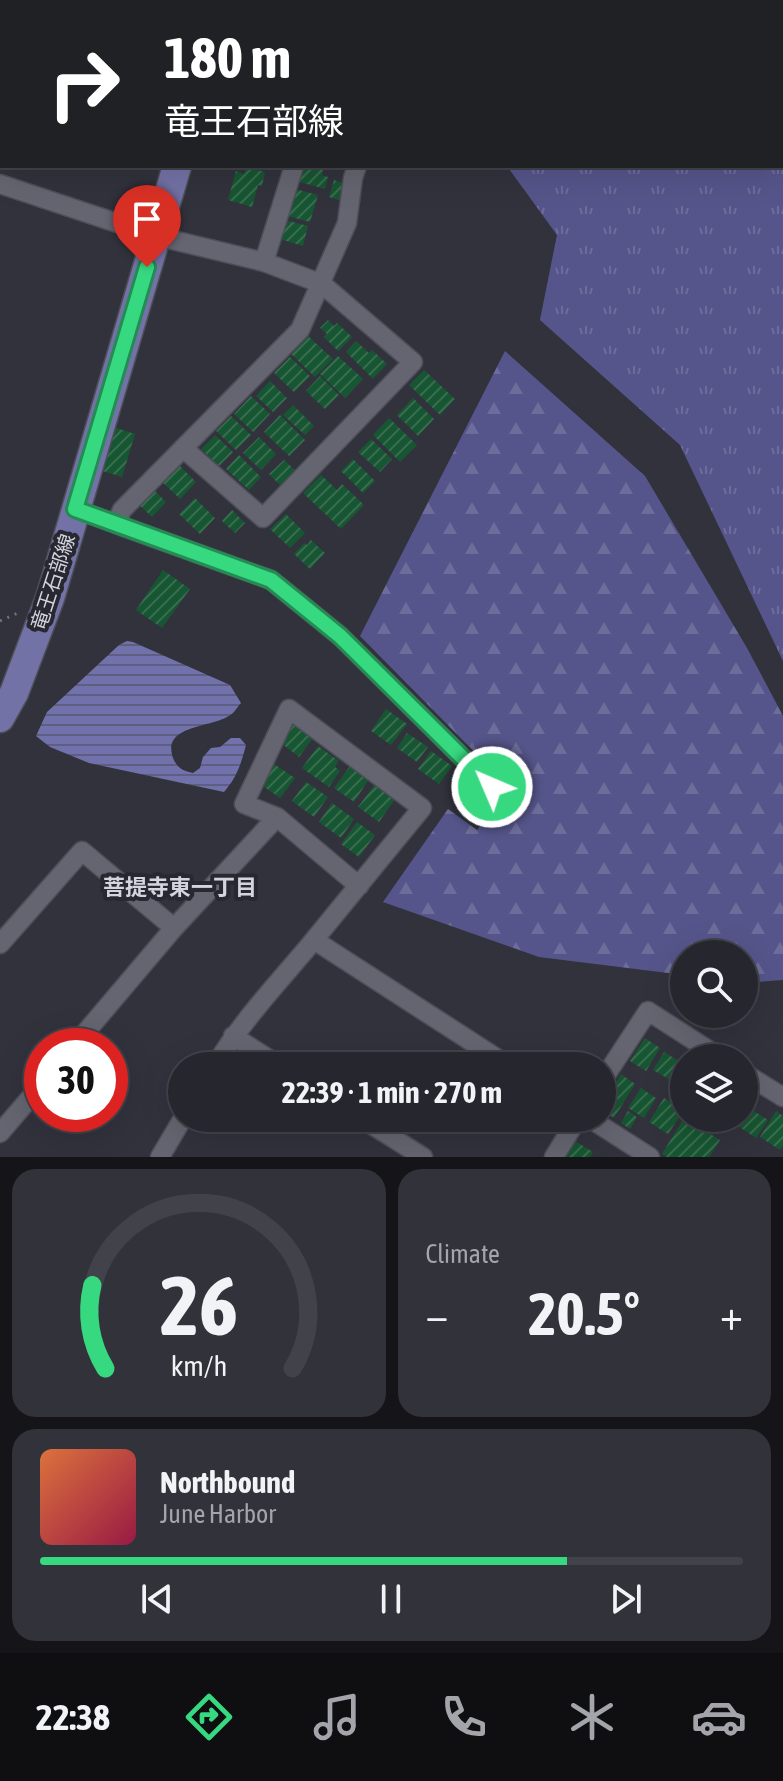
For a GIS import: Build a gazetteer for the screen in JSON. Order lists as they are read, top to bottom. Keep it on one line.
{"streets":{"main road":["竜王石部線"]},"districts":["菩提寺東一丁目"],"page":{"turn":["180 m","竜王石部線"],"limit":"30","trip":"22:39 · 1 min · 270 m","tile":"Climate","heat":["−","20.5°","+"],"song":["Northbound","June Harbor"],"tabs":"22:38","gauge":["26","km/h"]}}
